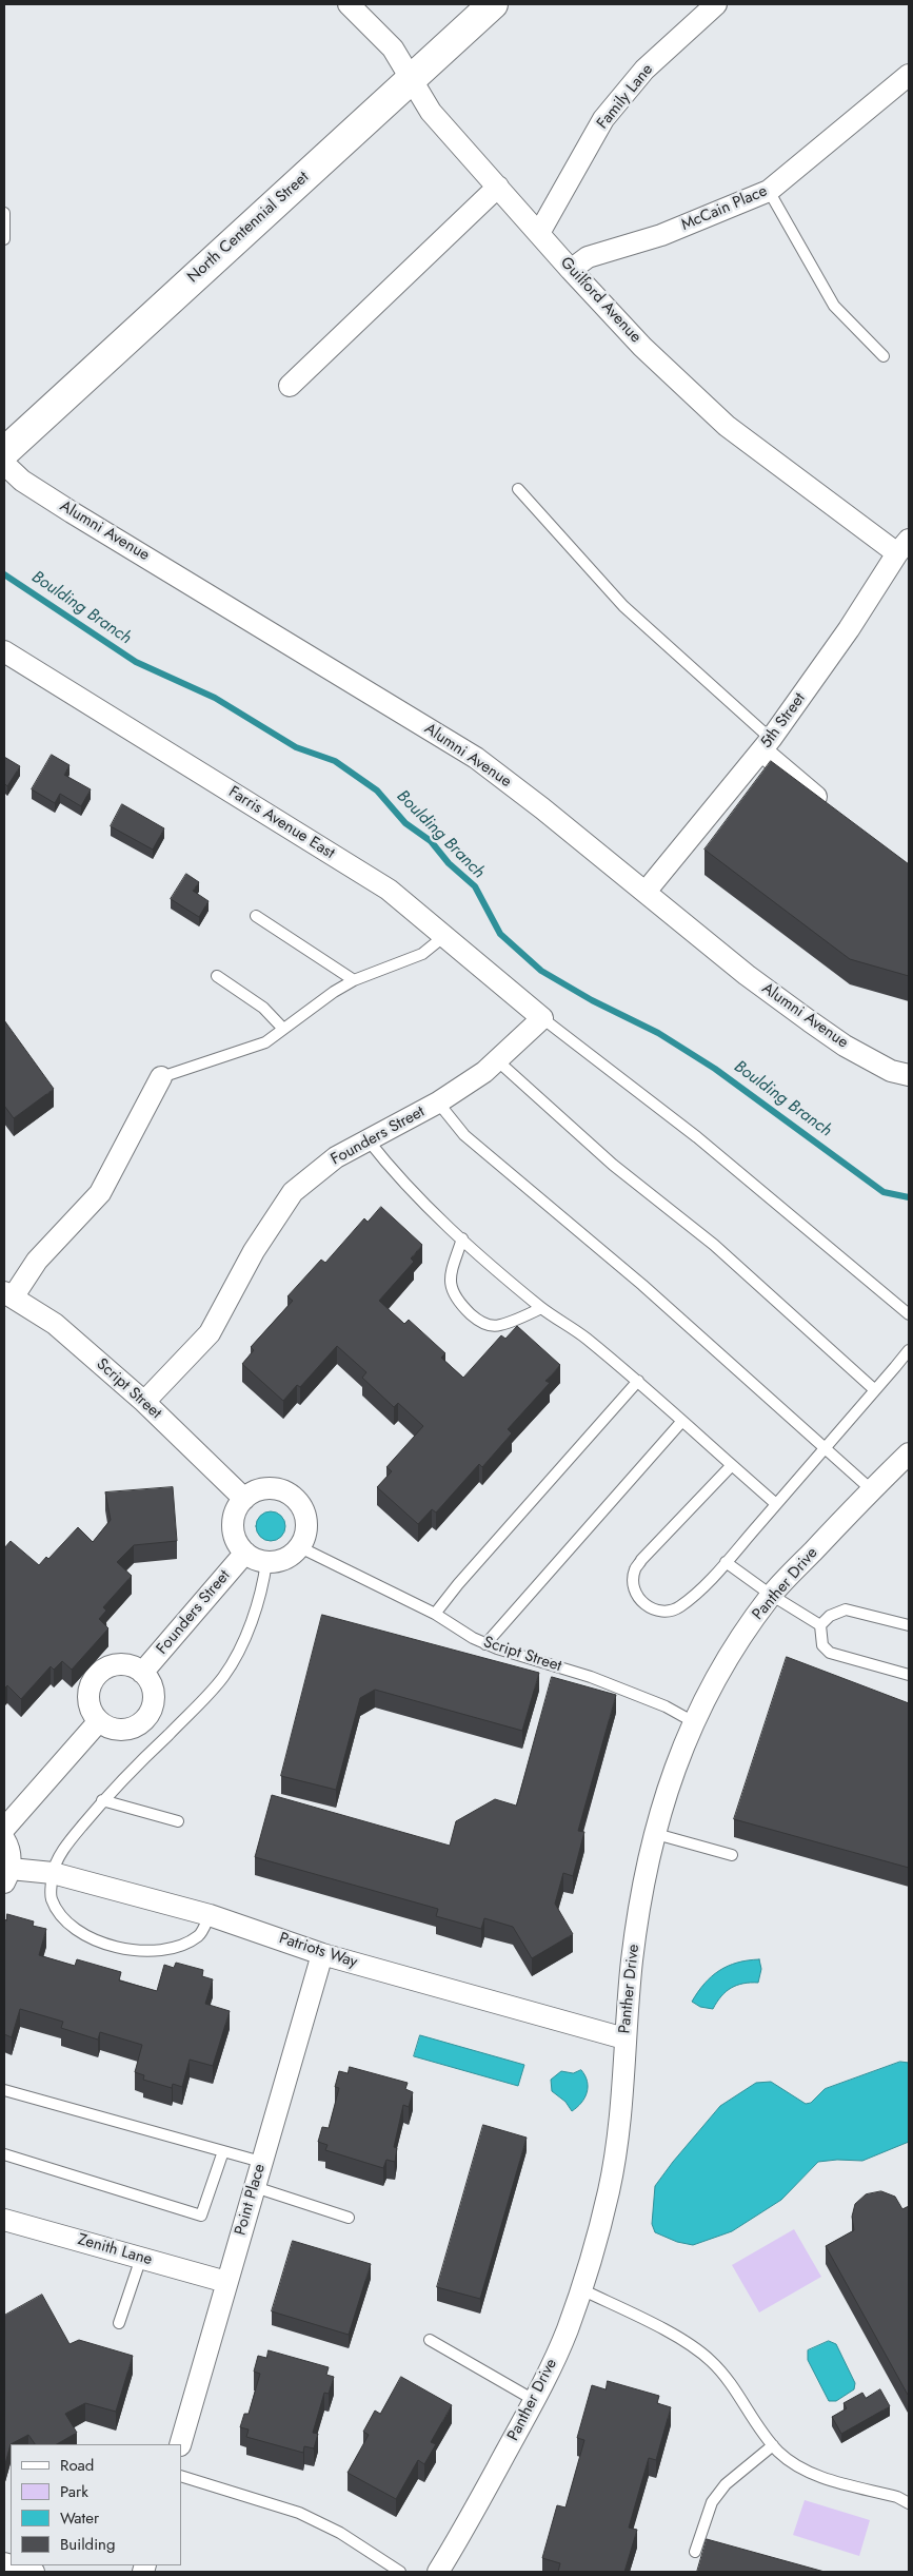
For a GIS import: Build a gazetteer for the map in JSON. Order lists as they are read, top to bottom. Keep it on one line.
{"streets":{"main road":["North Centennial Street"],"street":["Family Lane","McCain Place","Guilford Avenue","Alumni Avenue","5th Street","Farris Avenue East","Founders Street","Script Street","Panther Drive","Patriots Way","Point Place","Zenith Lane"]},"crossings":[["Family Lane","Guilford Avenue"],["McCain Place","Guilford Avenue"],["North Centennial Street","Guilford Avenue"],["Guilford Avenue","5th Street"],["Alumni Avenue","5th Street"],["Farris Avenue East","Founders Street"],["Founders Street","Script Street"],["Script Street","Panther Drive"],["Panther Drive","Patriots Way"],["Patriots Way","Point Place"],["Point Place","Zenith Lane"]],"water":["Boulding Branch"],"legend":["Road","Park","Water","Building"]}
